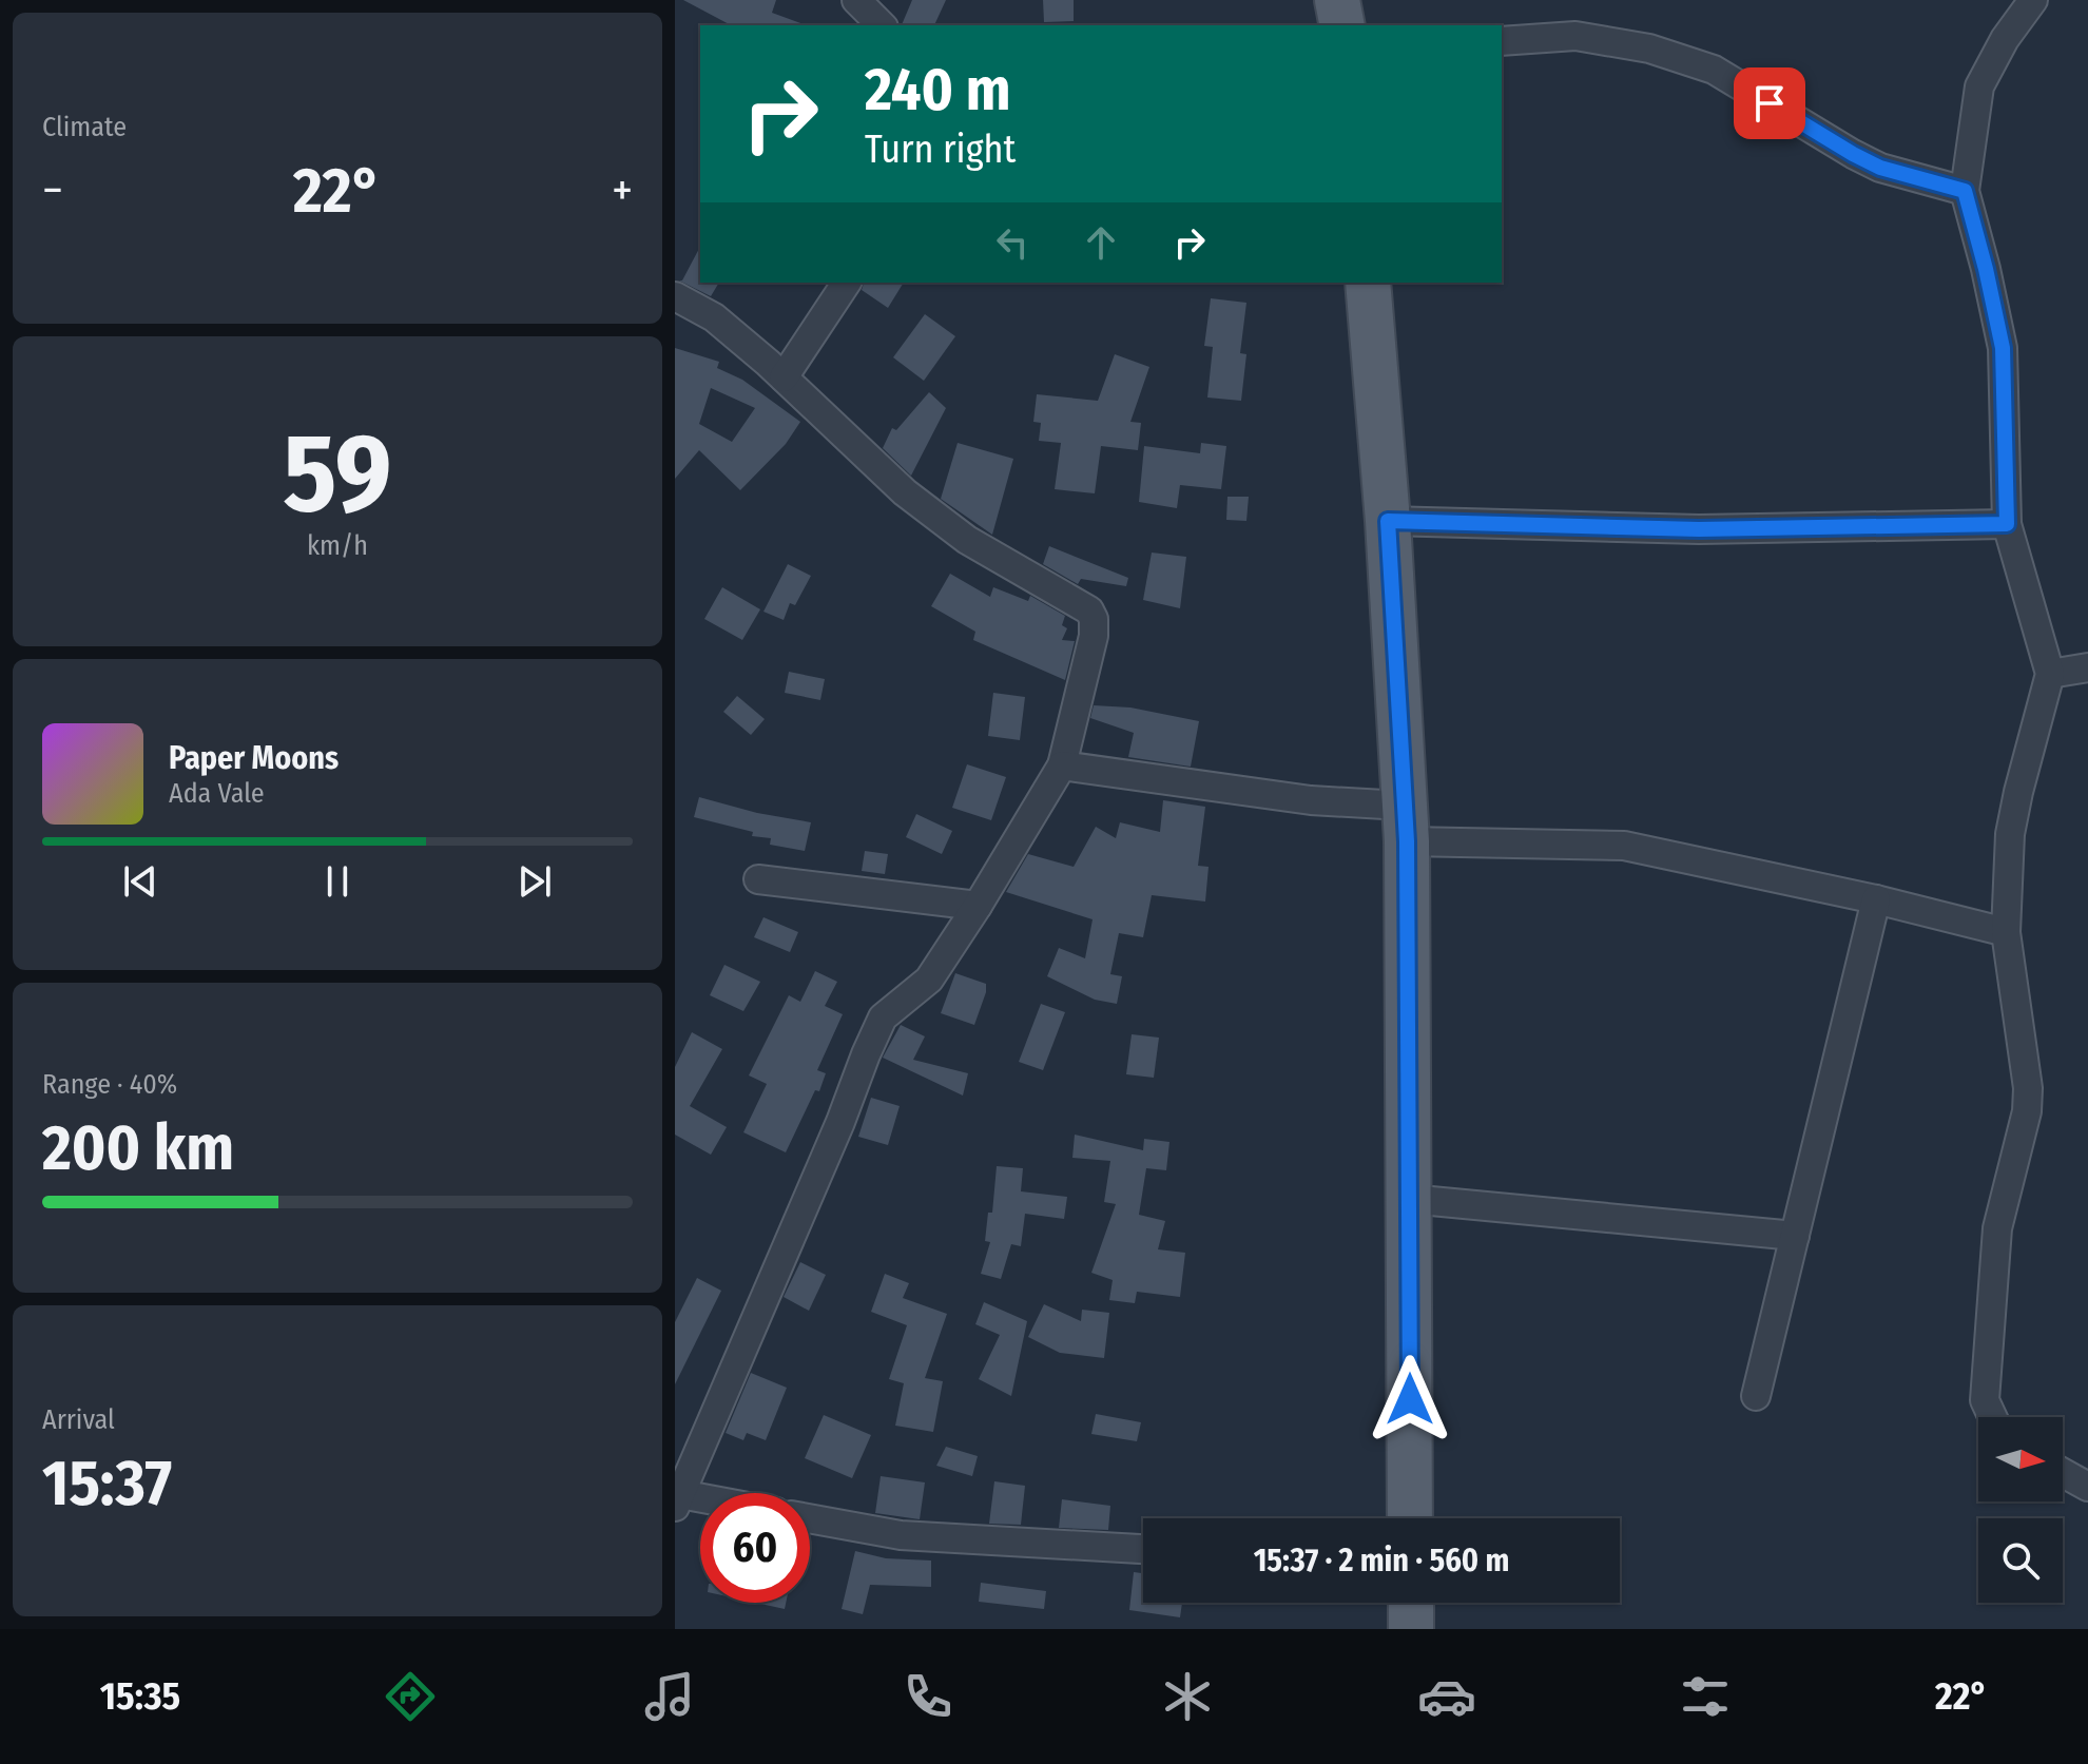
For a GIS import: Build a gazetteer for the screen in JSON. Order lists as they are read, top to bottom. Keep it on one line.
{"north":"right","page":{"tile":["Climate",["59","km/h"],["Range · 40%","200 km"],["Arrival","15:37"]],"turn":["240 m","Turn right"],"heat":["−","22°","+"],"song":["Paper Moons","Ada Vale"],"limit":"60","trip":"15:37 · 2 min · 560 m","tabs":["15:35","22°"]}}
